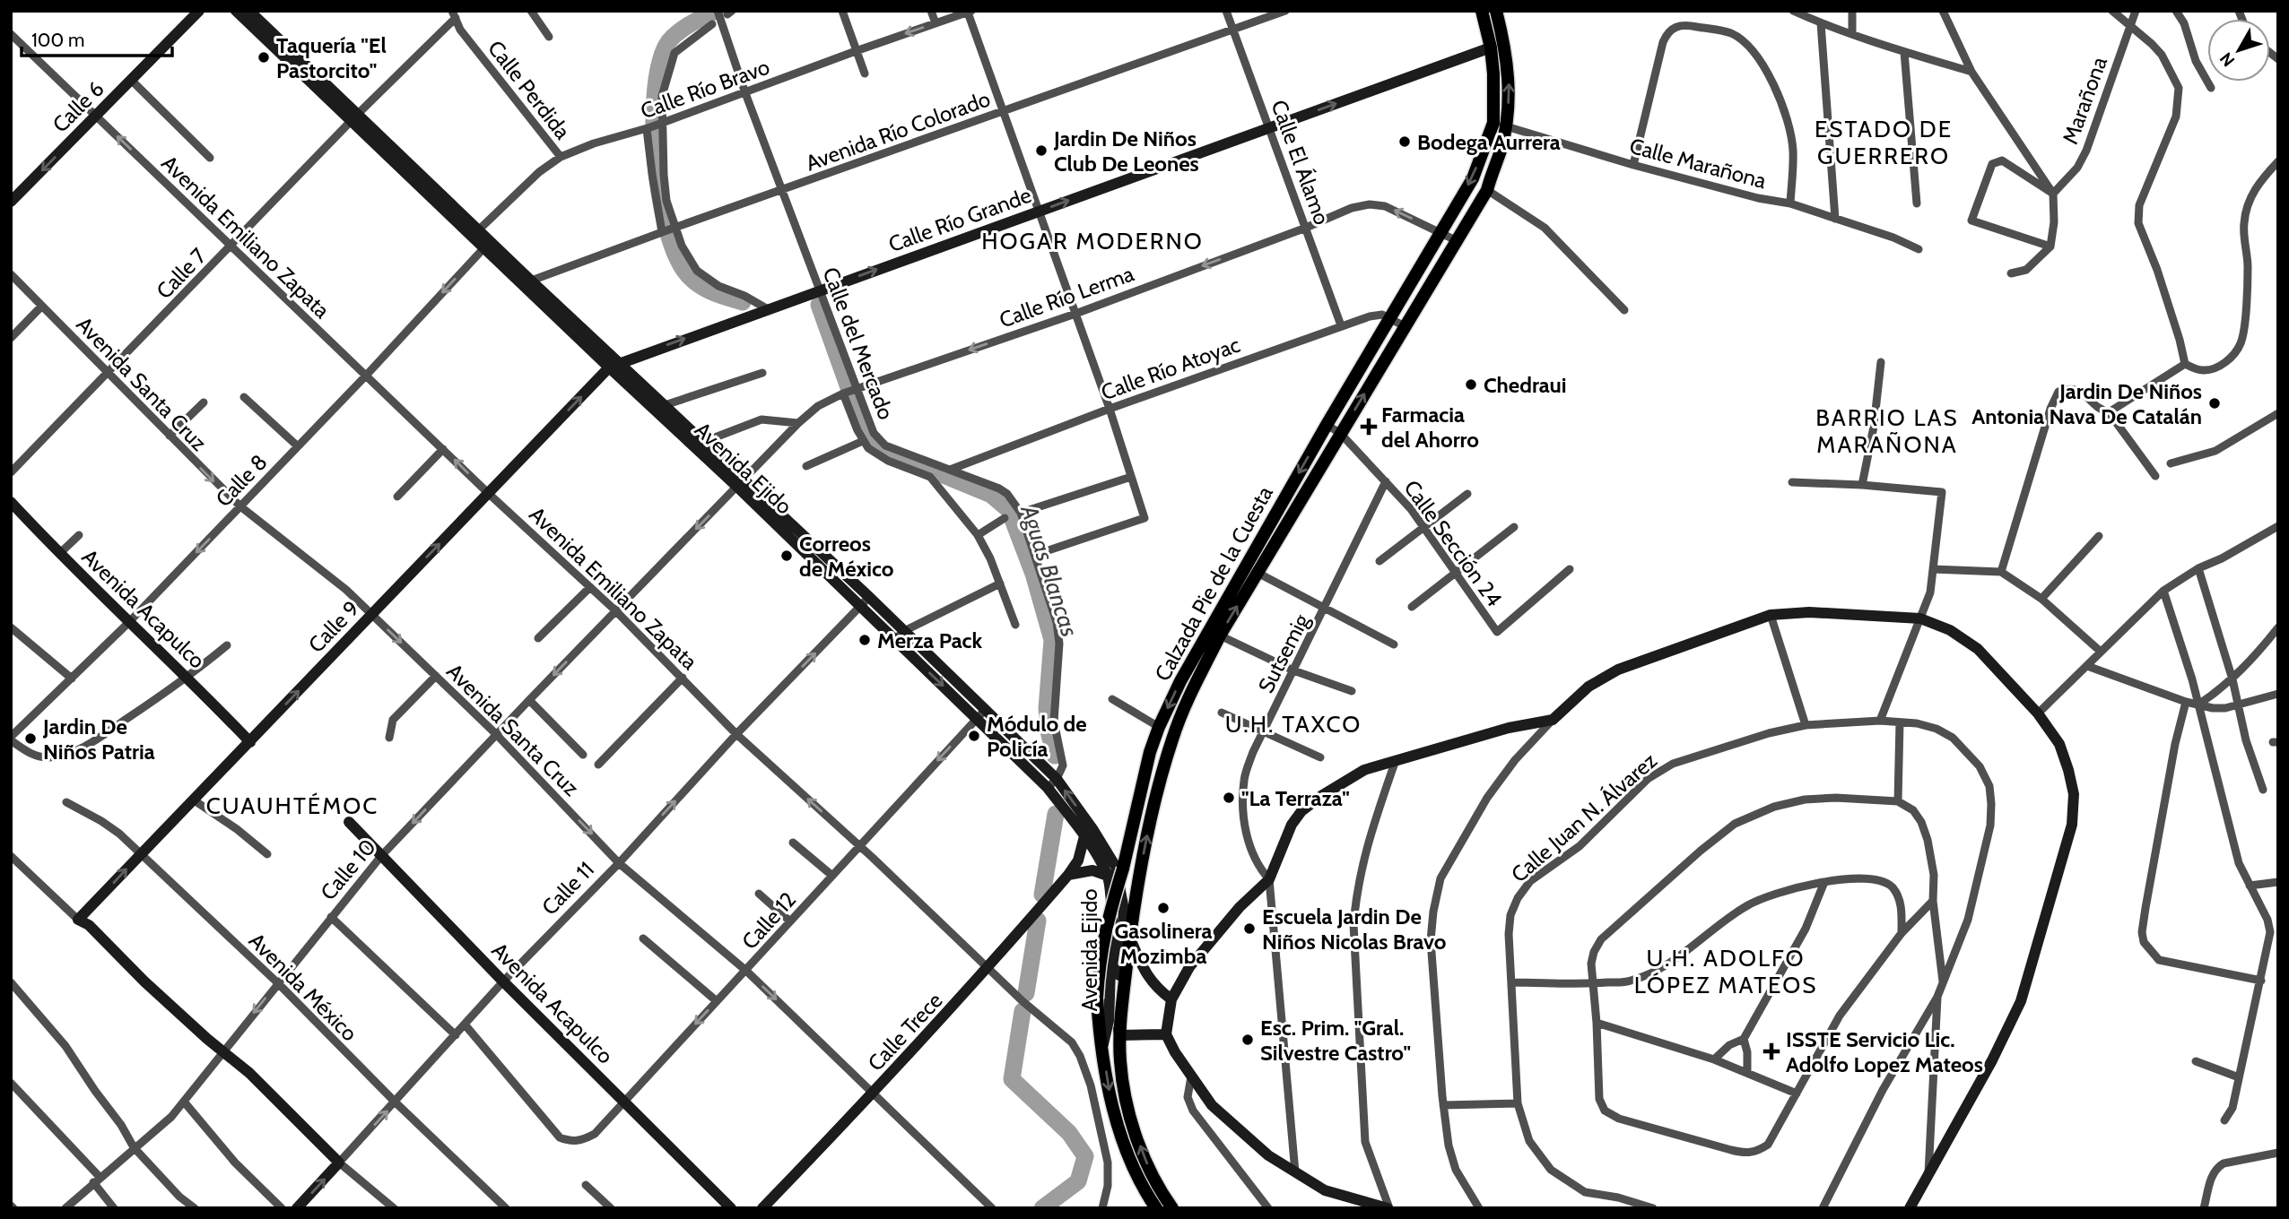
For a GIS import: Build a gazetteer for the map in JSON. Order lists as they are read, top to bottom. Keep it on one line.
{"streets":{"main road":["Calzada Pie de la Cuesta"],"street":["Calle Río Bravo","Calle Perdida","Marañona","Calle 6","Avenida Río Colorado","Calle El Álamo","Calle Marañona","Calle Río Grande","Avenida Emiliano Zapata","Calle 7","Calle Río Lerma","Calle del Mercado","Calle Río Atoyac","Avenida Santa Cruz","Avenida Ejido","Calle 8","Calle Sección 24","Avenida Acapulco","Calle 9","Sutsemig","Calle Juan N. Álvarez","Calle 10","Calle 11","Calle 12","Avenida México","Calle Trece"]},"crossings":[["Calle Río Bravo","Calle Perdida"],["Calle Río Bravo","Calle del Mercado"],["Calle Río Bravo","Avenida Ejido"],["Calle Perdida","Calle 7"],["Calle 6","Avenida Emiliano Zapata"],["Avenida Río Colorado","Calle El Álamo"],["Avenida Río Colorado","Calle del Mercado"],["Avenida Río Colorado","Avenida Ejido"],["Calle El Álamo","Calle Río Grande"],["Calle El Álamo","Calle Río Lerma"],["Calle El Álamo","Calle Río Atoyac"],["Calle Marañona","Calzada Pie de la Cuesta"],["Calle Río Grande","Calle del Mercado"],["Calle Río Grande","Avenida Ejido"],["Calle Río Grande","Calzada Pie de la Cuesta"],["Calle Río Grande","Calle 9"],["Avenida Emiliano Zapata","Calle 7"],["Avenida Emiliano Zapata","Calle 8"],["Avenida Emiliano Zapata","Calle 9"],["Avenida Emiliano Zapata","Calle 10"],["Avenida Emiliano Zapata","Calle 11"],["Avenida Emiliano Zapata","Calle 12"],["Avenida Emiliano Zapata","Calle Trece"],["Calle 7","Avenida Santa Cruz"],["Calle 7","Avenida Ejido"],["Calle Río Lerma","Calle del Mercado"],["Calle Río Lerma","Avenida Ejido"],["Calle Río Lerma","Calzada Pie de la Cuesta"],["Calle Río Lerma","Calle 10"],["Calle del Mercado","Calle Río Atoyac"],["Calle del Mercado","Avenida Ejido"],["Calle Río Atoyac","Calzada Pie de la Cuesta"],["Avenida Santa Cruz","Calle 8"],["Avenida Santa Cruz","Calle 9"],["Avenida Santa Cruz","Calle 10"],["Avenida Santa Cruz","Calle 11"],["Avenida Santa Cruz","Calle 12"],["Avenida Santa Cruz","Calle Trece"],["Avenida Ejido","Calle 8"],["Avenida Ejido","Calzada Pie de la Cuesta"],["Avenida Ejido","Calle 9"],["Avenida Ejido","Calle 10"],["Avenida Ejido","Calle 11"],["Avenida Ejido","Calle 12"],["Avenida Ejido","Calle Trece"],["Calle 8","Avenida Acapulco"],["Calle Sección 24","Calzada Pie de la Cuesta"],["Calle Sección 24","Sutsemig"],["Avenida Acapulco","Calle 9"],["Avenida Acapulco","Calle 10"],["Avenida Acapulco","Calle 11"],["Avenida Acapulco","Calle 12"],["Calle 9","Avenida México"],["Calle 10","Avenida México"],["Calle 11","Calle 12"],["Calle 11","Avenida México"]],"one_way":["Calle 6","Calle Río Grande","Calle Río Lerma","Avenida Santa Cruz","Calle 8","Calle 10","Calle 11","Calle 12"],"districts":["ESTADO DE GUERRERO","HOGAR MODERNO","BARRIO LAS MARAÑONA","U.H. TAXCO","CUAUHTÉMOC","U.H. ADOLFO LÓPEZ MATEOS"],"water":["Aguas Blancas"],"places":{"other":["Taquería \"El Pastorcito\"","Bodega Aurrera","Jardin De Niños Club De Leones","Chedraui","Jardin De Niños Antonia Nava De Catalán","Correos de México","Merza Pack","Módulo de Policía","Jardin De Niños Patria","\"La Terraza\"","Gasolinera Mozimba","Escuela Jardin De Niños Nicolas Bravo","Esc. Prim. \"Gral. Silvestre Castro\""],"health":["Farmacia del Ahorro","ISSTE Servicio Lic. Adolfo Lopez Mateos"]},"scale_bar":"100 m","north":"bottom left"}
